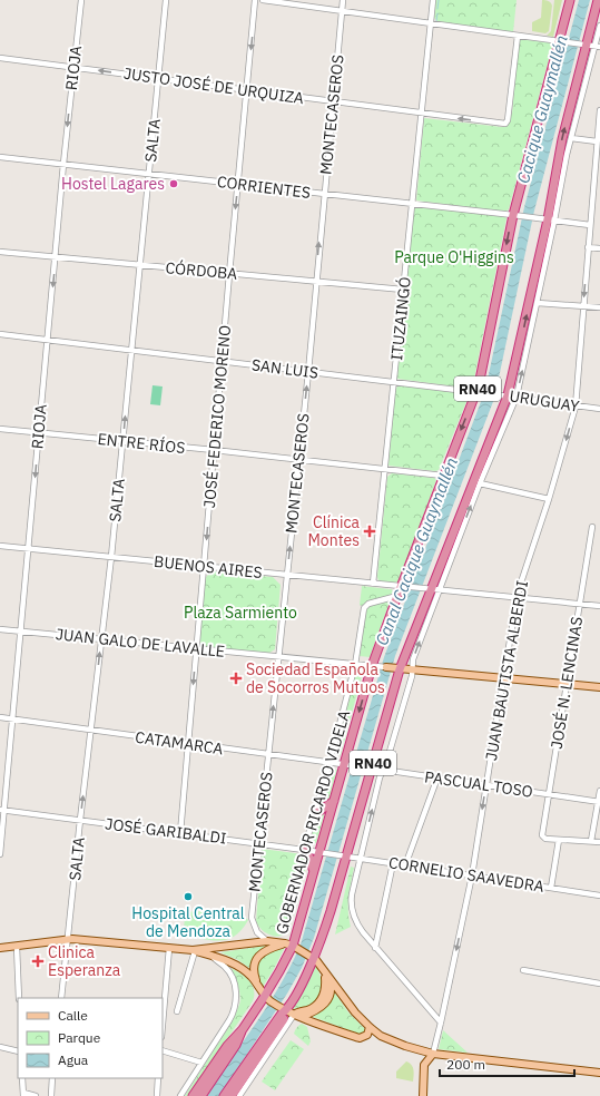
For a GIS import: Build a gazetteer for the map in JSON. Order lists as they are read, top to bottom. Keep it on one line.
{"streets":{"highway":["RN40","GOBERNADOR RICARDO VIDELA"],"main road":["JUAN BAUTISTA ALBERDI"],"street":["RIOJA","JUSTO JOSÉ DE URQUIZA","MONTECASEROS","SALTA","CORRIENTES","CÓRDOBA","ITUZAINGÓ","SAN LUIS","URUGUAY","JOSÉ FEDERICO MORENO","ENTRE RÍOS","BUENOS AIRES","JUAN GALO DE LAVALLE","JOSÉ N. LENCINAS","CATAMARCA","PASCUAL TOSO","JOSÉ GARIBALDI","CORNELIO SAAVEDRA"]},"crossings":[["RIOJA","JUSTO JOSÉ DE URQUIZA"],["RIOJA","CORRIENTES"],["RIOJA","CÓRDOBA"],["RIOJA","SAN LUIS"],["RIOJA","ENTRE RÍOS"],["RIOJA","BUENOS AIRES"],["RIOJA","JUAN GALO DE LAVALLE"],["RIOJA","CATAMARCA"],["RIOJA","JOSÉ GARIBALDI"],["JUSTO JOSÉ DE URQUIZA","MONTECASEROS"],["JUSTO JOSÉ DE URQUIZA","SALTA"],["JUSTO JOSÉ DE URQUIZA","ITUZAINGÓ"],["JUSTO JOSÉ DE URQUIZA","JOSÉ FEDERICO MORENO"],["MONTECASEROS","CORRIENTES"],["MONTECASEROS","CÓRDOBA"],["MONTECASEROS","SAN LUIS"],["MONTECASEROS","ENTRE RÍOS"],["MONTECASEROS","BUENOS AIRES"],["MONTECASEROS","JUAN GALO DE LAVALLE"],["MONTECASEROS","CATAMARCA"],["MONTECASEROS","JOSÉ GARIBALDI"],["SALTA","CORRIENTES"],["SALTA","CÓRDOBA"],["SALTA","SAN LUIS"],["SALTA","ENTRE RÍOS"],["SALTA","BUENOS AIRES"],["SALTA","JUAN GALO DE LAVALLE"],["SALTA","CATAMARCA"],["SALTA","JOSÉ GARIBALDI"],["CORRIENTES","ITUZAINGÓ"],["CORRIENTES","JOSÉ FEDERICO MORENO"],["CORRIENTES","JUAN BAUTISTA ALBERDI"],["CORRIENTES","GOBERNADOR RICARDO VIDELA"],["CÓRDOBA","ITUZAINGÓ"],["CÓRDOBA","JOSÉ FEDERICO MORENO"],["ITUZAINGÓ","SAN LUIS"],["ITUZAINGÓ","ENTRE RÍOS"],["ITUZAINGÓ","BUENOS AIRES"],["SAN LUIS","URUGUAY"],["SAN LUIS","JOSÉ FEDERICO MORENO"],["SAN LUIS","GOBERNADOR RICARDO VIDELA"],["URUGUAY","JUAN BAUTISTA ALBERDI"],["URUGUAY","GOBERNADOR RICARDO VIDELA"],["JOSÉ FEDERICO MORENO","ENTRE RÍOS"],["JOSÉ FEDERICO MORENO","BUENOS AIRES"],["JOSÉ FEDERICO MORENO","JUAN GALO DE LAVALLE"],["JOSÉ FEDERICO MORENO","CATAMARCA"],["JOSÉ FEDERICO MORENO","JOSÉ GARIBALDI"],["ENTRE RÍOS","GOBERNADOR RICARDO VIDELA"],["BUENOS AIRES","JUAN BAUTISTA ALBERDI"],["BUENOS AIRES","JOSÉ N. LENCINAS"],["BUENOS AIRES","GOBERNADOR RICARDO VIDELA"],["JUAN GALO DE LAVALLE","GOBERNADOR RICARDO VIDELA"],["JUAN BAUTISTA ALBERDI","PASCUAL TOSO"],["JUAN BAUTISTA ALBERDI","CORNELIO SAAVEDRA"],["JOSÉ N. LENCINAS","PASCUAL TOSO"],["CATAMARCA","PASCUAL TOSO"],["CATAMARCA","GOBERNADOR RICARDO VIDELA"],["PASCUAL TOSO","GOBERNADOR RICARDO VIDELA"],["GOBERNADOR RICARDO VIDELA","JOSÉ GARIBALDI"],["GOBERNADOR RICARDO VIDELA","CORNELIO SAAVEDRA"],["JOSÉ GARIBALDI","CORNELIO SAAVEDRA"]],"one_way":["MONTECASEROS","JOSÉ FEDERICO MORENO","JUAN BAUTISTA ALBERDI"],"water":["Cacique Guaymallén","Canal Cacique Guaymallén"],"parks":["Parque O'Higgins","Plaza Sarmiento"],"places":{"other":["Hostel Lagares","Hospital Central de Mendoza"],"health":["Clínica Montes","Sociedad Española de Socorros Mutuos","Clinica Esperanza"]},"legend":["Calle","Parque","Agua"],"scale_bar":"200 m"}
